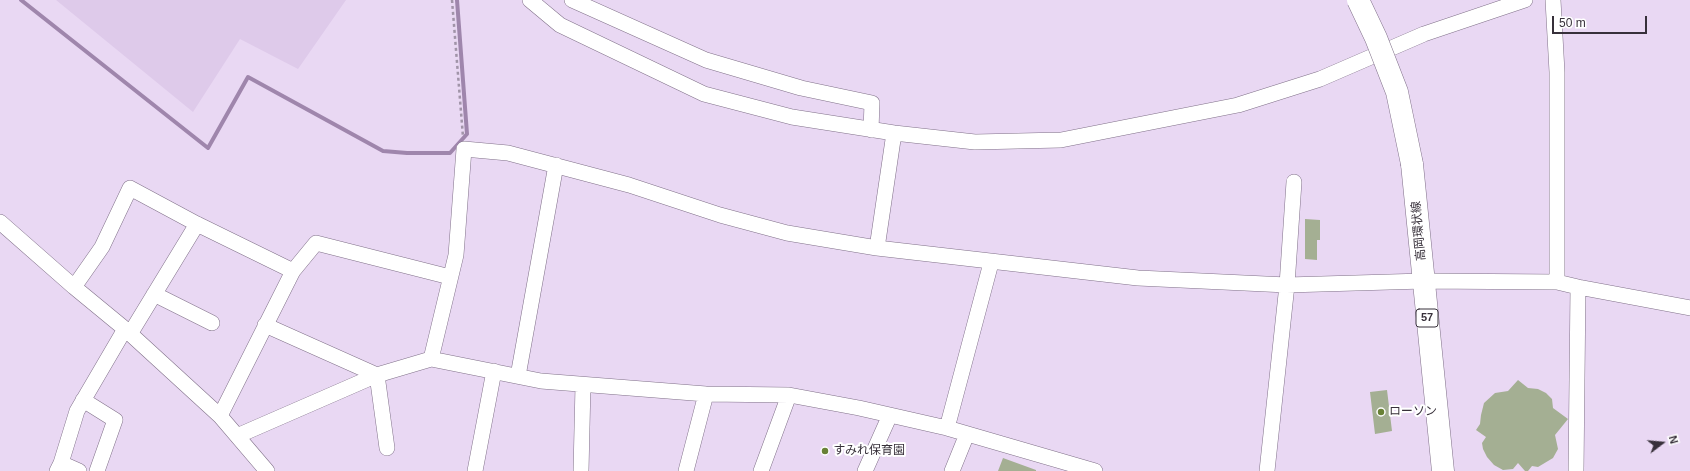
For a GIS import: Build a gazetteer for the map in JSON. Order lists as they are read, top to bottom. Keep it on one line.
{"streets":{"main road":["高岡環状線","57"]},"places":["ローソン","すみれ保育園"],"scale_bar":"50 m","north":"right"}
